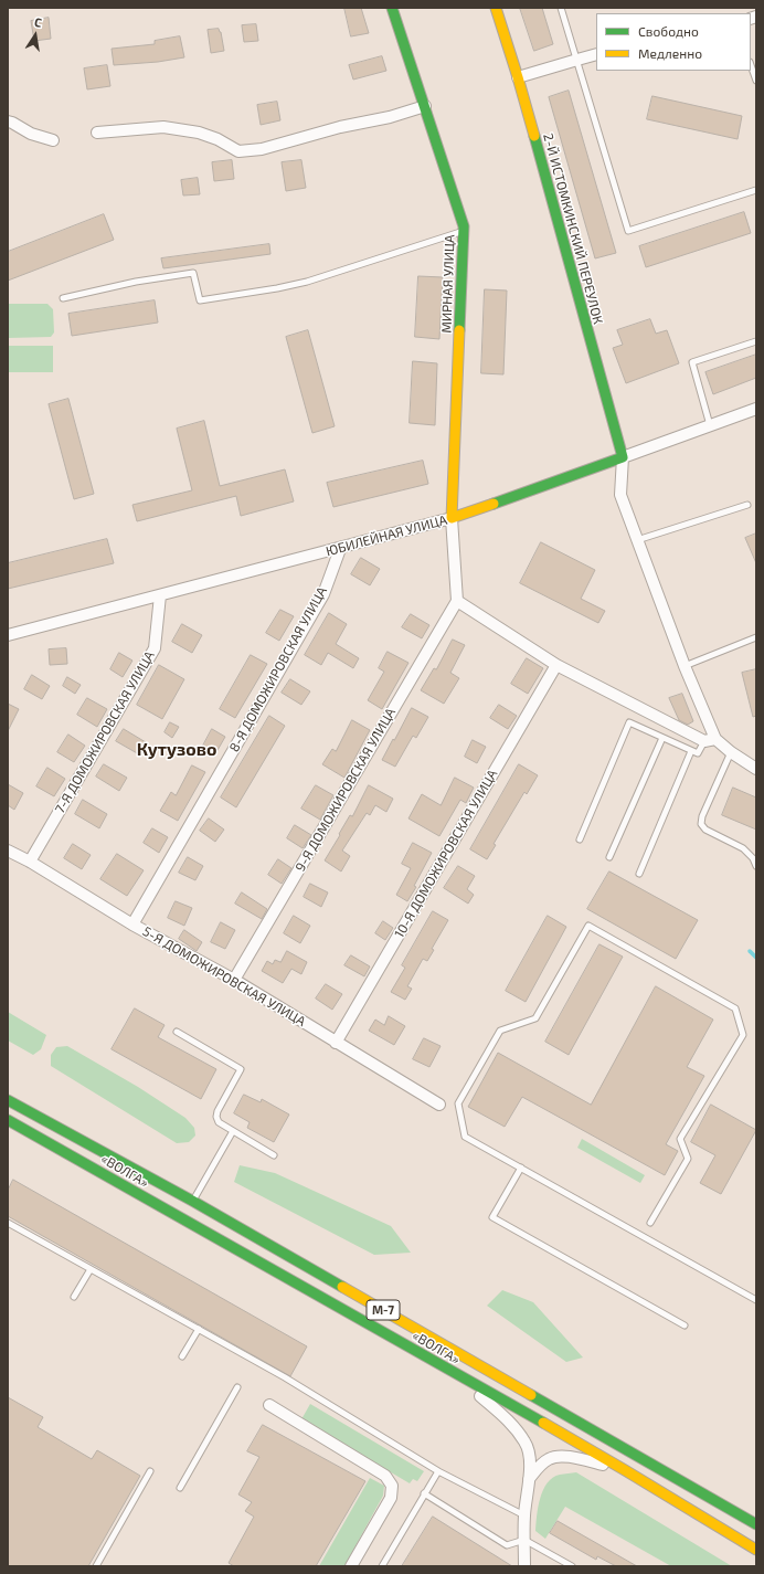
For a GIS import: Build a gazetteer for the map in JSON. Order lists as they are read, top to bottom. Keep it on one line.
{"streets":{"main road":["2-Й ИСТОМКИНСКИЙ ПЕРЕУЛОК","МИРНАЯ УЛИЦА","ЮБИЛЕЙНАЯ УЛИЦА","«ВОЛГА»","М-7"],"street":["8-Я ДОМОЖИРОВСКАЯ УЛИЦА","7-Я ДОМОЖИРОВСКАЯ УЛИЦА","9-Я ДОМОЖИРОВСКАЯ УЛИЦА","10-Я ДОМОЖИРОВСКАЯ УЛИЦА","5-Я ДОМОЖИРОВСКАЯ УЛИЦА"]},"crossings":[["2-Й ИСТОМКИНСКИЙ ПЕРЕУЛОК","ЮБИЛЕЙНАЯ УЛИЦА"],["МИРНАЯ УЛИЦА","ЮБИЛЕЙНАЯ УЛИЦА"],["ЮБИЛЕЙНАЯ УЛИЦА","8-Я ДОМОЖИРОВСКАЯ УЛИЦА"],["ЮБИЛЕЙНАЯ УЛИЦА","7-Я ДОМОЖИРОВСКАЯ УЛИЦА"],["8-Я ДОМОЖИРОВСКАЯ УЛИЦА","5-Я ДОМОЖИРОВСКАЯ УЛИЦА"],["7-Я ДОМОЖИРОВСКАЯ УЛИЦА","5-Я ДОМОЖИРОВСКАЯ УЛИЦА"],["9-Я ДОМОЖИРОВСКАЯ УЛИЦА","5-Я ДОМОЖИРОВСКАЯ УЛИЦА"],["10-Я ДОМОЖИРОВСКАЯ УЛИЦА","5-Я ДОМОЖИРОВСКАЯ УЛИЦА"]],"districts":["Кутузово"],"legend":["Свободно","Медленно"],"north":"top"}
